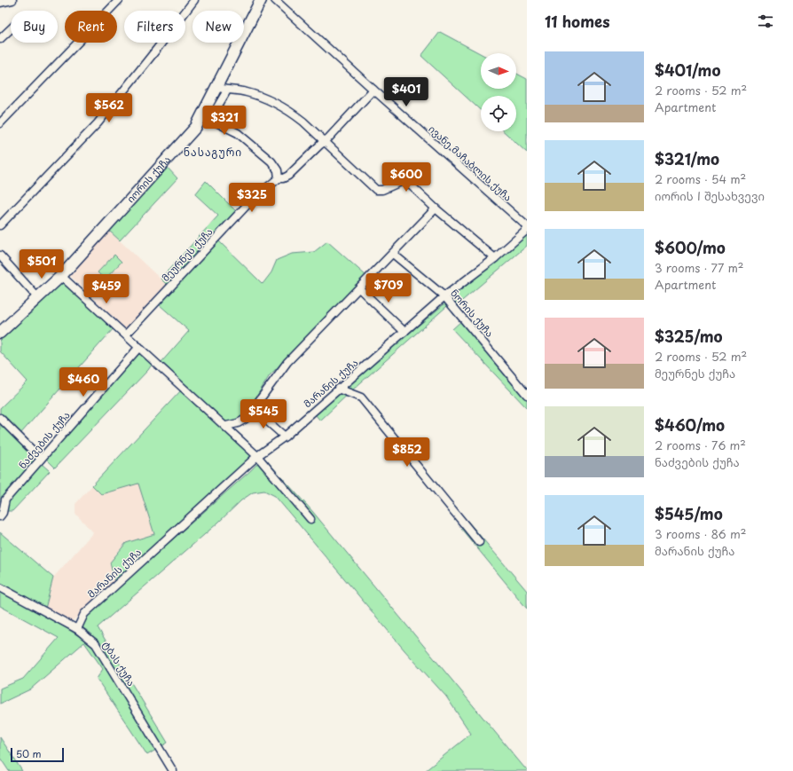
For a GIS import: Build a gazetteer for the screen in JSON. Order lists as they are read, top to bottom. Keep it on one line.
{"streets":{"street":["ივანე მაჩაბლის ქუჩა","იორის ქუჩა","მეურნეს ქუჩა","ნორის ქუჩა","მარანის ქუჩა","ნაძვების ქუჩა","ტბას ქუჩა"]},"crossings":[["ივანე მაჩაბლის ქუჩა","მეურნეს ქუჩა"],["ნორის ქუჩა","მარანის ქუჩა"],["მარანის ქუჩა","ტბას ქუჩა"]],"districts":["ნასაგური"],"scale_bar":"50 m","north":"right","page":{"heading":"11 homes","chip":["Buy","Rent","Filters","New"],"list":[{"name":"$401/mo","note":"2 rooms · 52 m² · Apartment"},{"name":"$321/mo","note":"2 rooms · 54 m² · იორის I შესახვევი"},{"name":"$600/mo","note":"3 rooms · 77 m² · Apartment"},{"name":"$325/mo","note":"2 rooms · 52 m² · მეურნეს ქუჩა"},{"name":"$460/mo","note":"2 rooms · 76 m² · ნაძვების ქუჩა"},{"name":"$545/mo","note":"3 rooms · 86 m² · მარანის ქუჩა"}],"price":["$401","$562","$321","$600","$325","$501","$709","$459","$460","$545","$852"],"scale":"50 m"}}
